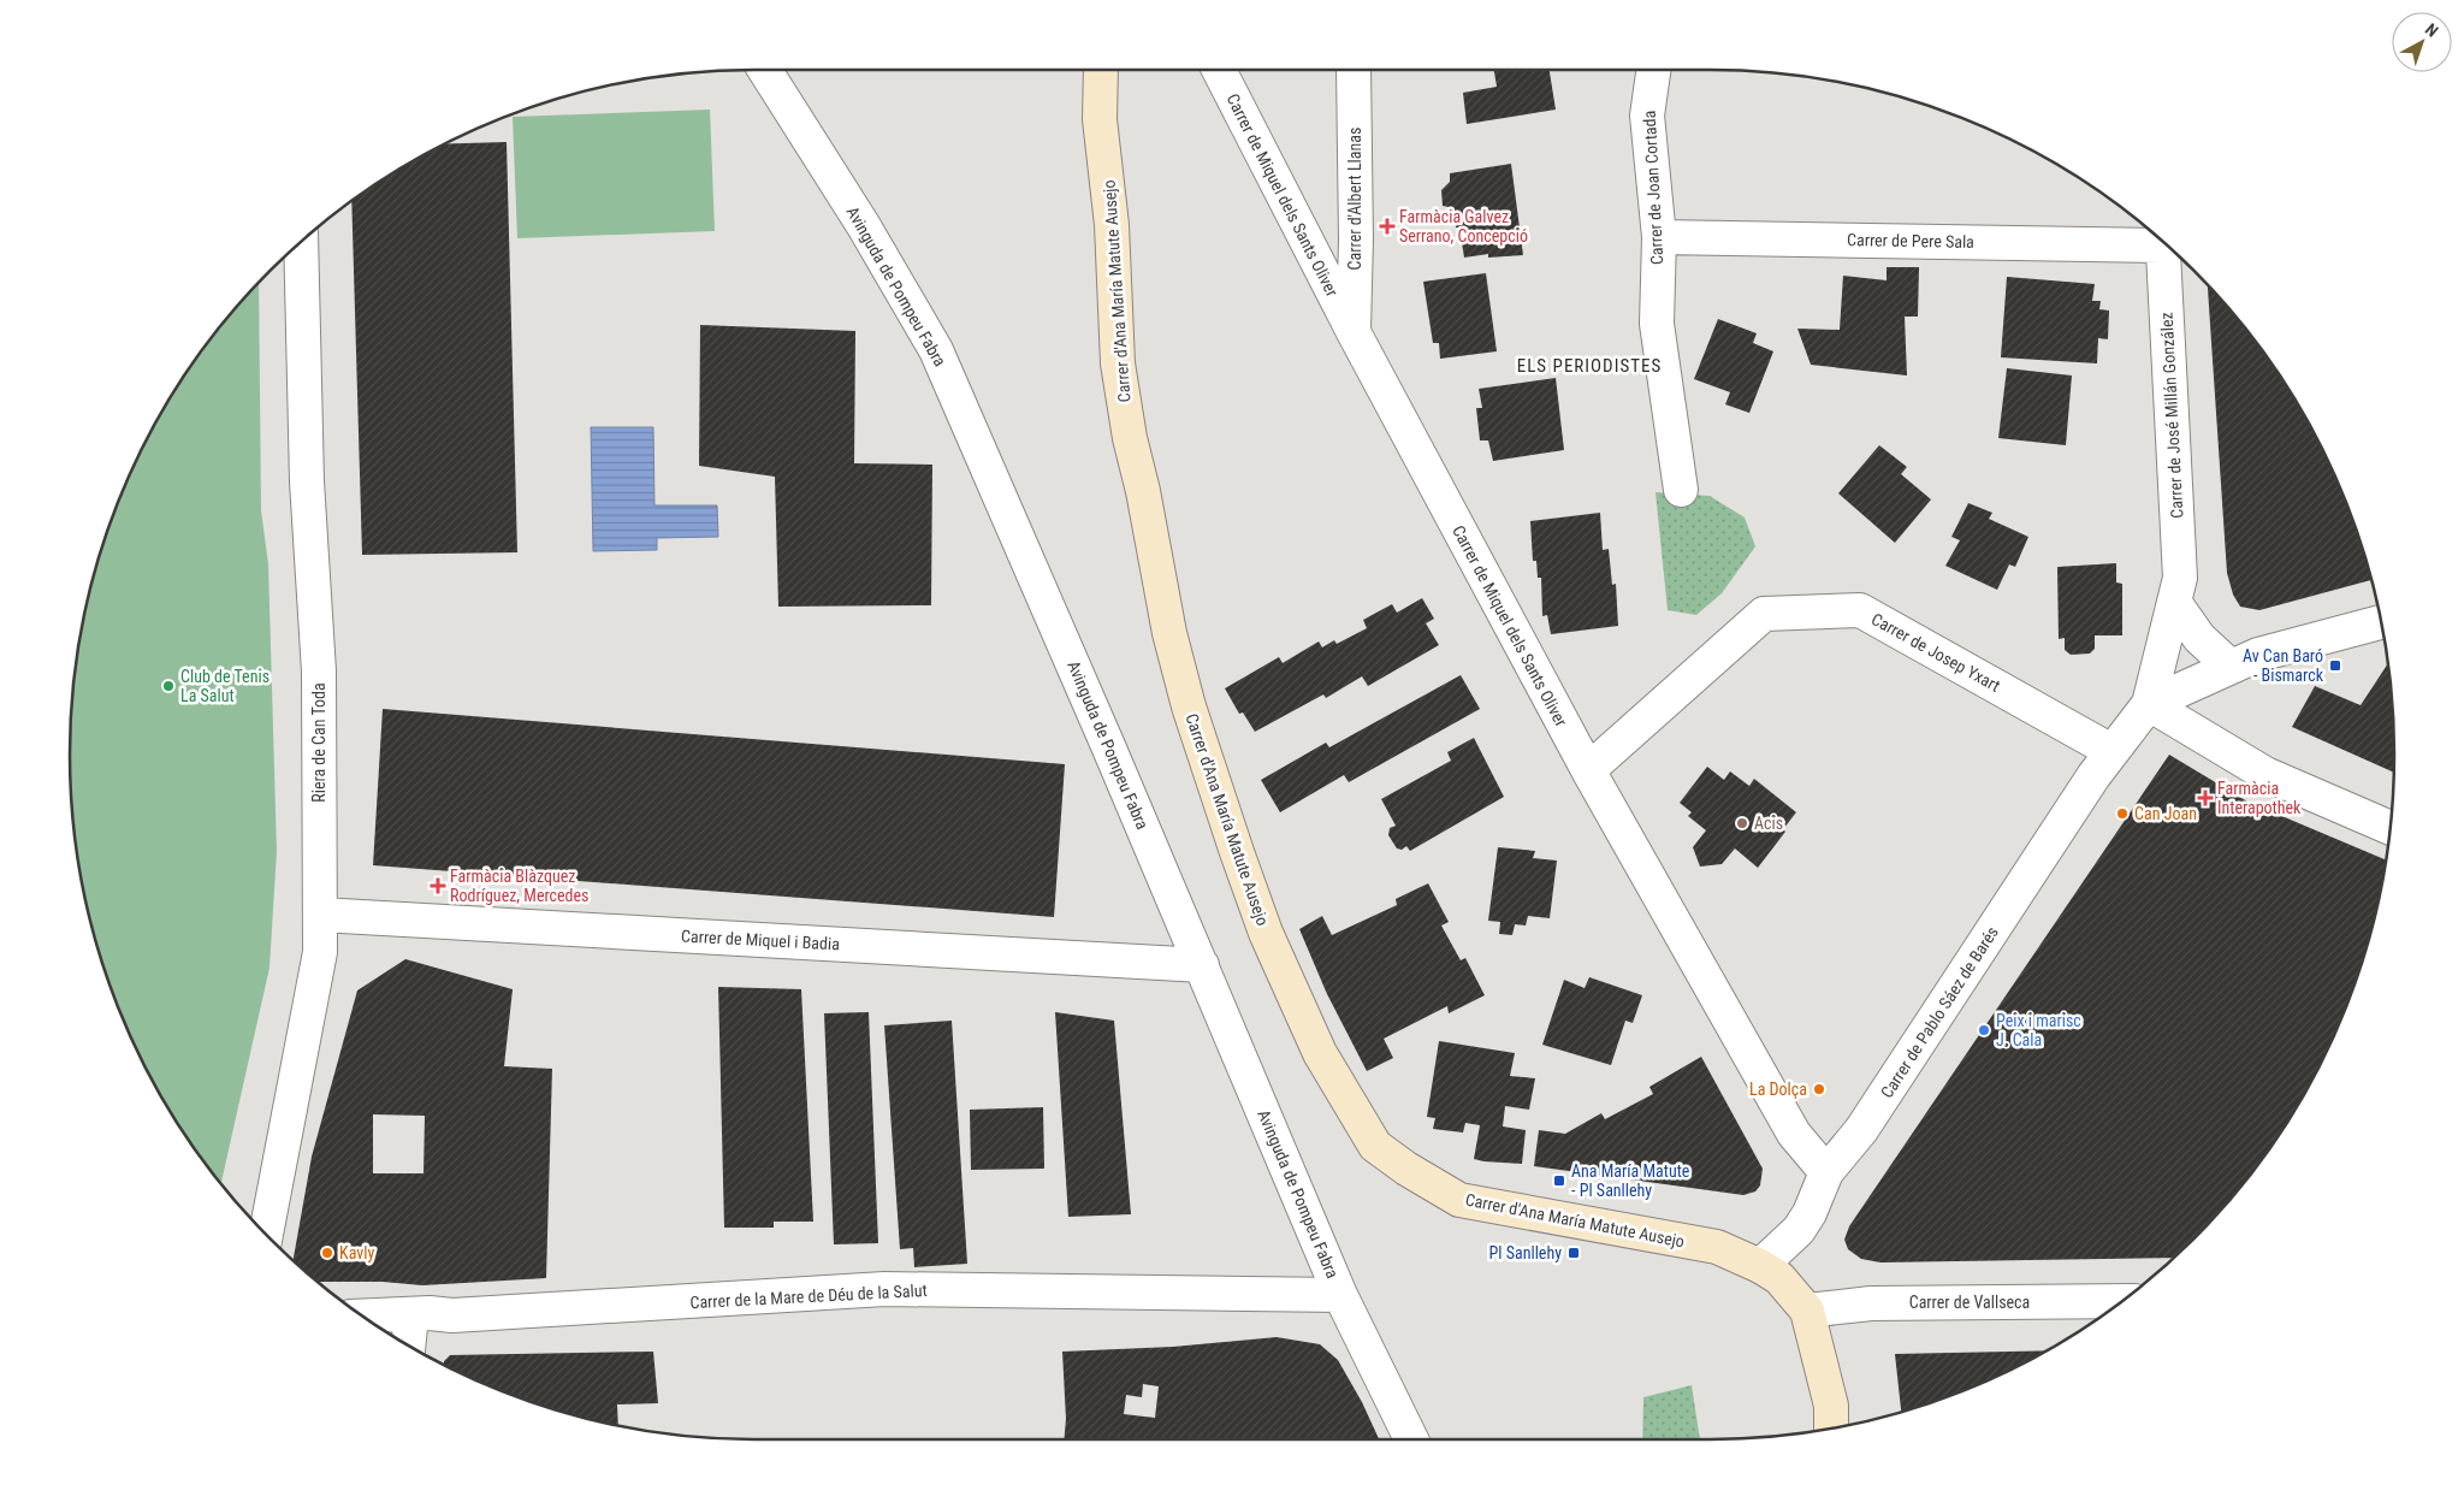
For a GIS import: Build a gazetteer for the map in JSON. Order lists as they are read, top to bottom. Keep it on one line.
{"streets":{"street":["Carrer de Joan Cortada","Carrer de Miquel dels Sants Oliver","Carrer d'Albert Llanas","Carrer de Pere Sala","Avinguda de Pompeu Fabra","Carrer d'Ana María Matute Ausejo","Carrer de José Millán González","Carrer de Josep Yxart","Riera de Can Toda","Carrer de Miquel i Badia","Carrer de Pablo Sáez de Barés","Carrer de la Mare de Déu de la Salut","Carrer de Vallseca"]},"crossings":[["Carrer de Joan Cortada","Carrer de Pere Sala"],["Carrer de Miquel dels Sants Oliver","Carrer d'Albert Llanas"],["Carrer de Miquel dels Sants Oliver","Carrer de Josep Yxart"],["Carrer de Miquel dels Sants Oliver","Carrer de Pablo Sáez de Barés"],["Avinguda de Pompeu Fabra","Carrer de Miquel i Badia"],["Avinguda de Pompeu Fabra","Carrer de la Mare de Déu de la Salut"],["Carrer d'Ana María Matute Ausejo","Carrer de Pablo Sáez de Barés"],["Carrer d'Ana María Matute Ausejo","Carrer de Vallseca"],["Carrer de José Millán González","Carrer de Pablo Sáez de Barés"],["Carrer de Josep Yxart","Carrer de Pablo Sáez de Barés"],["Riera de Can Toda","Carrer de Miquel i Badia"]],"districts":["ELS PERIODISTES"],"places":{"health":["Farmàcia Galvez Serrano, Concepció","Farmàcia Interapothek","Farmàcia Blàzquez Rodríguez, Mercedes"],"transit":["Av Can Baró - Bismarck","Ana María Matute - Pl Sanllehy","Pl Sanllehy"],"other":["Club de Tenis La Salut","Can Joan","Acis","Peix i marisc J. Cala","La Dolça","Kavly"]},"north":"top right"}
